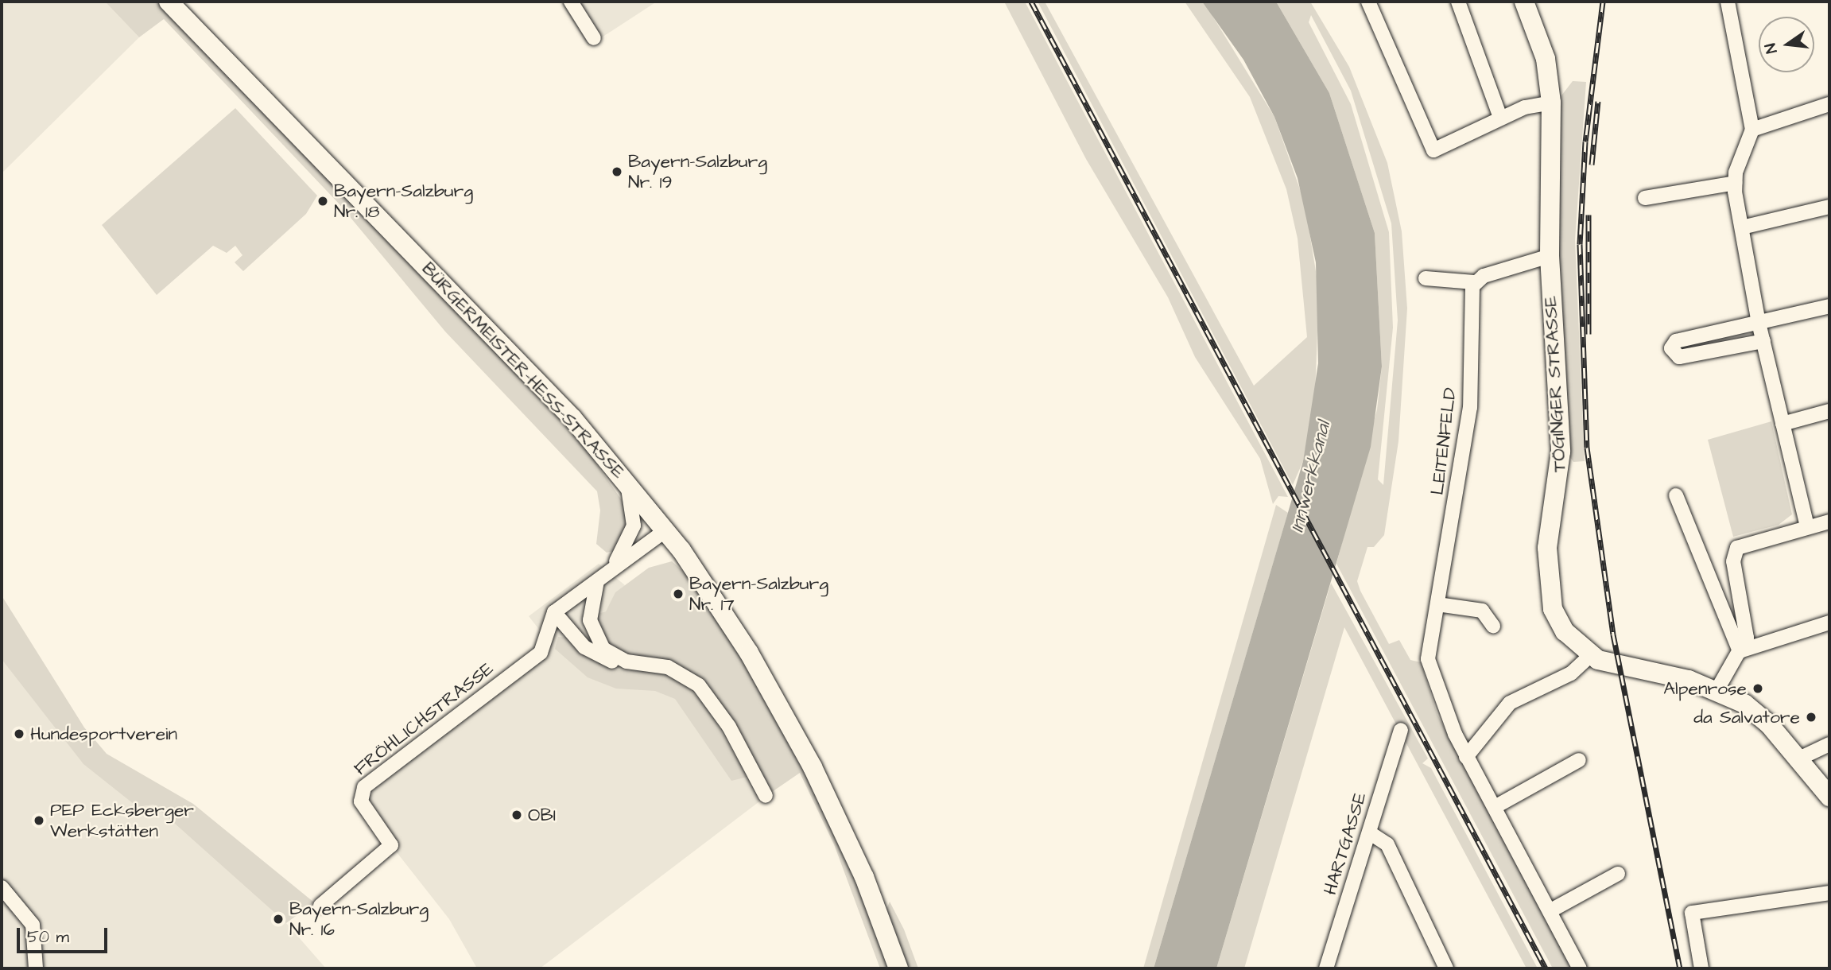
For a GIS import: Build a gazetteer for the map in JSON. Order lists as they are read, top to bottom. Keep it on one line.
{"streets":{"main road":["BÜRGERMEISTER-HESS-STRASSE","TÖGINGER STRASSE"],"street":["LEITENFELD","FRÖHLICHSTRASSE","HARTGASSE"]},"water":["Innwerkkanal"],"places":["Bayern-Salzburg Nr. 19","Bayern-Salzburg Nr. 18","Bayern-Salzburg Nr. 17","Alpenrose","da Salvatore","Hundesportverein","OBI","PEP Ecksberger Werkstätten","Bayern-Salzburg Nr. 16"],"scale_bar":"50 m","north":"left"}
